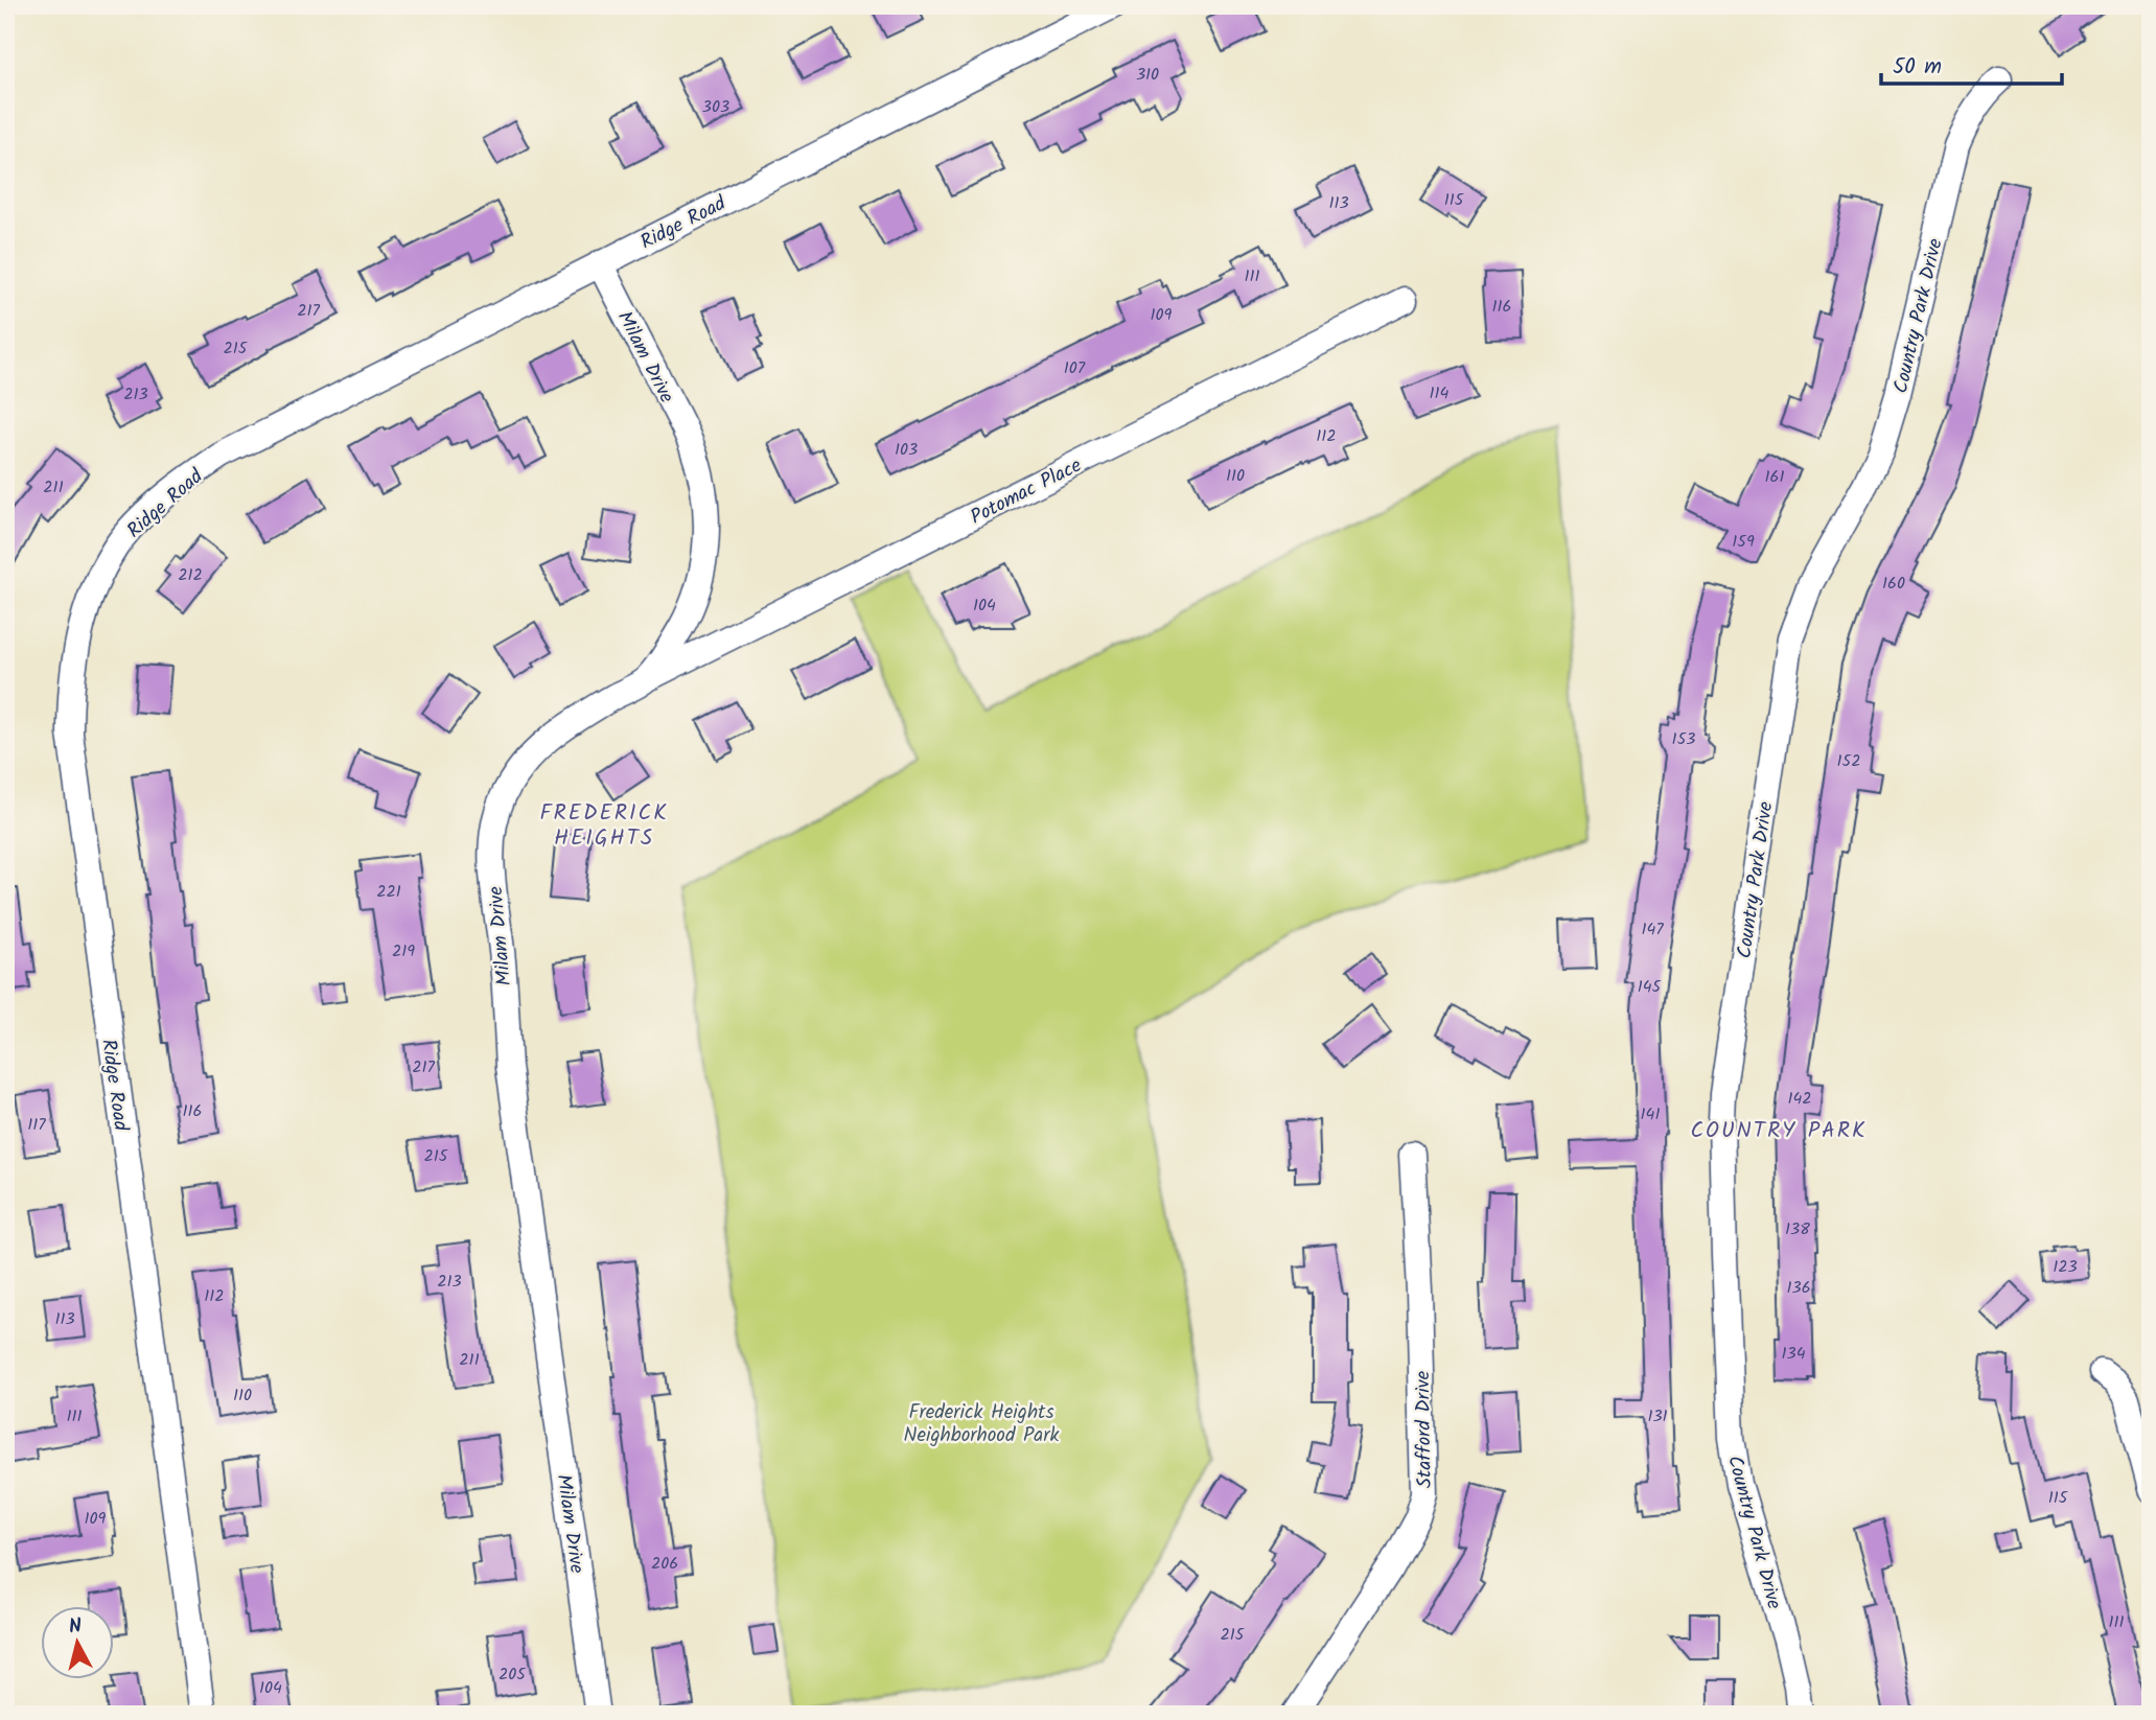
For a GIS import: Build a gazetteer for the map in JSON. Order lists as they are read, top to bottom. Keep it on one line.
{"streets":{"street":["Ridge Road","Country Park Drive","Milam Drive","Potomac Place","Stafford Drive"]},"crossings":[["Ridge Road","Milam Drive"],["Milam Drive","Potomac Place"]],"districts":["FREDERICK HEIGHTS","COUNTRY PARK"],"parks":["Frederick Heights Neighborhood Park"],"house_numbers":["310","303","115","113","111","116","217","109","215","107","114","213","112","103","110","161","211","159","212","160","104","153","152","221","147","219","145","217","142","116","141","117","215","138","123","213","136","112","113","134","211","110","111","131","115","109","206","111","215","205","104"],"scale_bar":"50 m","north":"top"}
